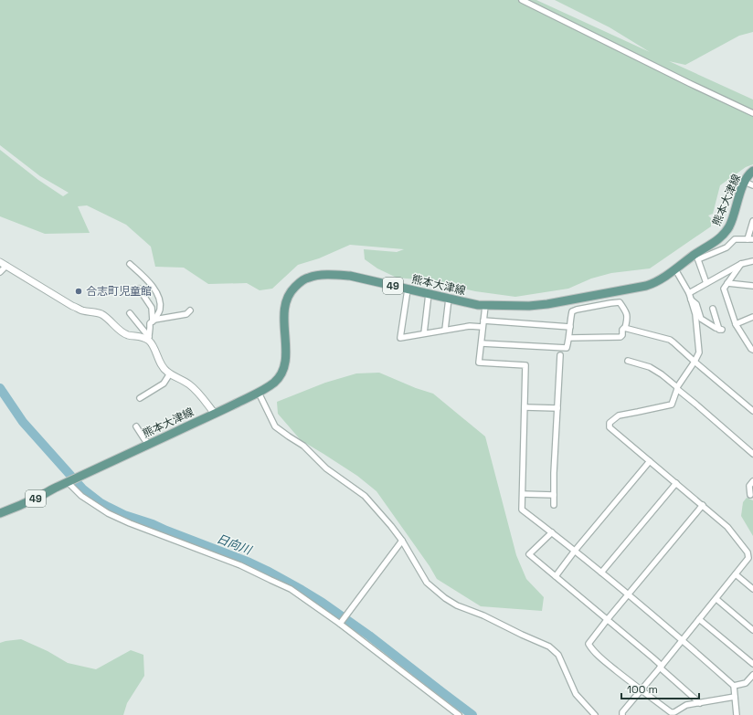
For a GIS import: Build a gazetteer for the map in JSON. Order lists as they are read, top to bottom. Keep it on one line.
{"streets":{"main road":["熊本大津線","49"]},"water":["日向川"],"places":["合志町児童館"],"scale_bar":"100 m"}
